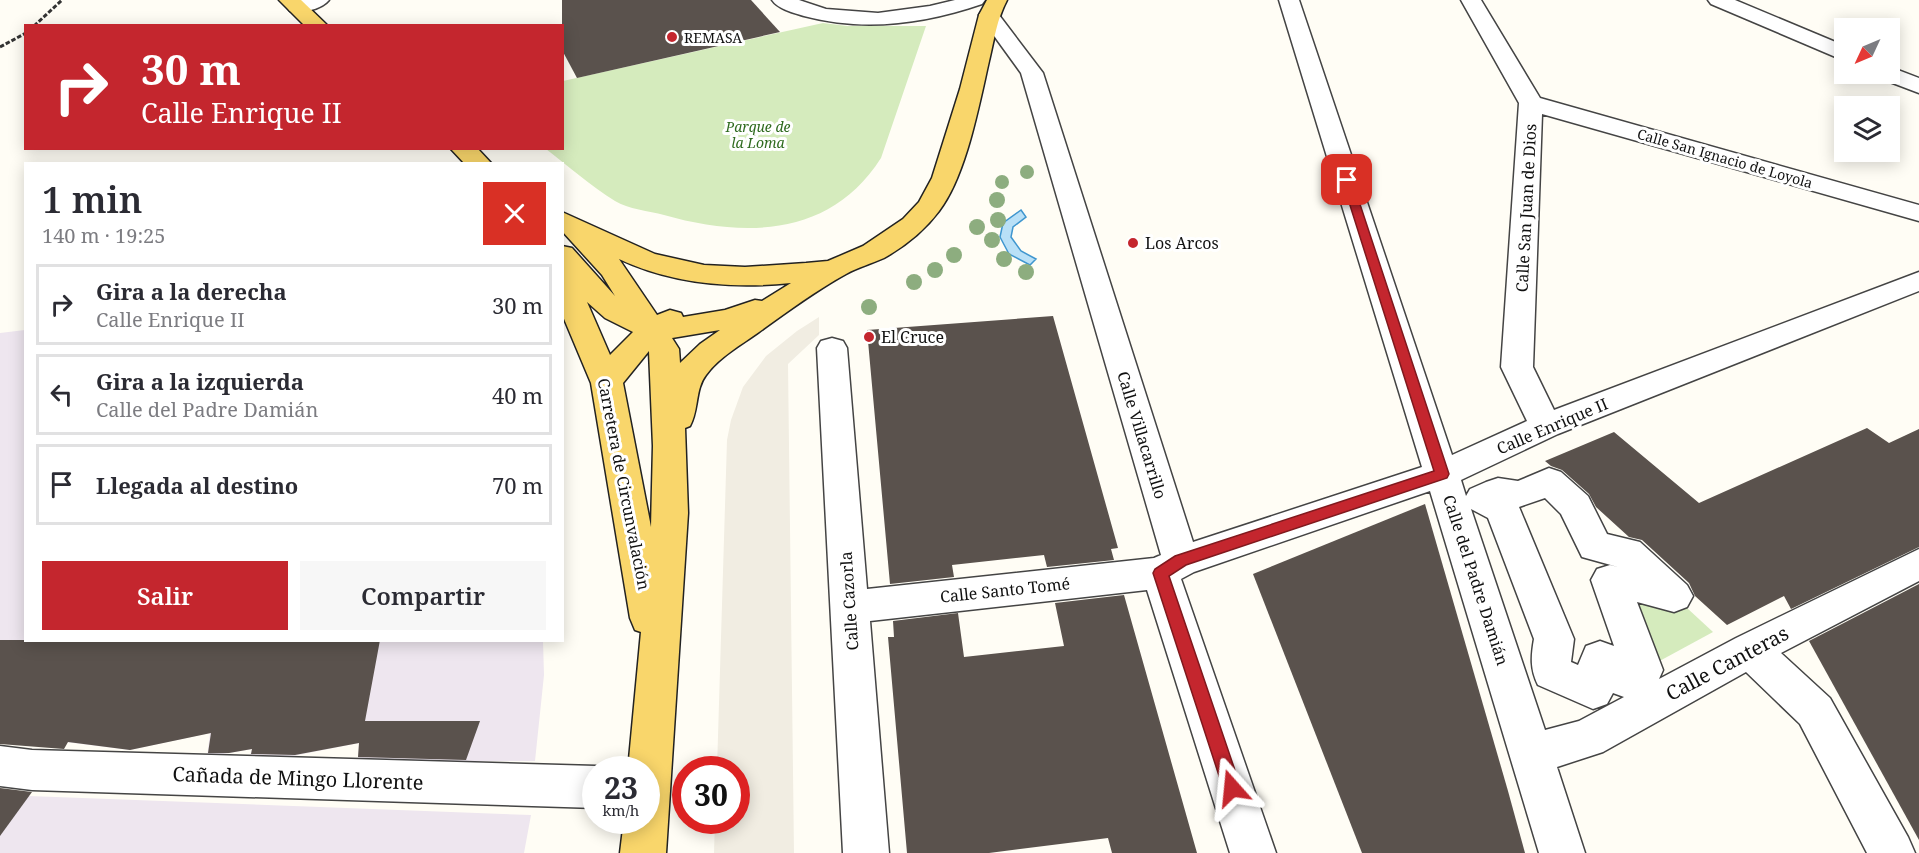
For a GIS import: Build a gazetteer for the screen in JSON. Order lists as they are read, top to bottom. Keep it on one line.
{"streets":{"main road":["Carretera de Circunvalación"],"street":["Calle San Ignacio de Loyola","Calle San Juan de Dios","Calle Enrique II","Calle Villacarrillo","Calle del Padre Damián","Calle Santo Tomé","Calle Cazorla","Calle Canteras","Cañada de Mingo Llorente"]},"crossings":[["Calle San Ignacio de Loyola","Calle San Juan de Dios"],["Calle San Juan de Dios","Calle Enrique II"],["Calle Enrique II","Calle Villacarrillo"],["Calle Enrique II","Calle del Padre Damián"],["Calle Enrique II","Calle Santo Tomé"],["Calle Villacarrillo","Calle Santo Tomé"],["Calle del Padre Damián","Calle Canteras"],["Calle Santo Tomé","Calle Cazorla"]],"parks":["Parque de la Loma"],"places":["REMASA","Los Arcos","El Cruce"],"north":"bottom left","page":{"turn":["30 m","Calle Enrique II"],"heading":["1 min","140 m · 19:25"],"list":[{"name":"Gira a la derecha","note":"Calle Enrique II","value":"30 m"},{"name":"Gira a la izquierda","note":"Calle del Padre Damián","value":"40 m"},{"name":"Llegada al destino","value":"70 m"}],"buttons":["Salir","Compartir"],"speed":"23 km/h","limit":"30"}}
